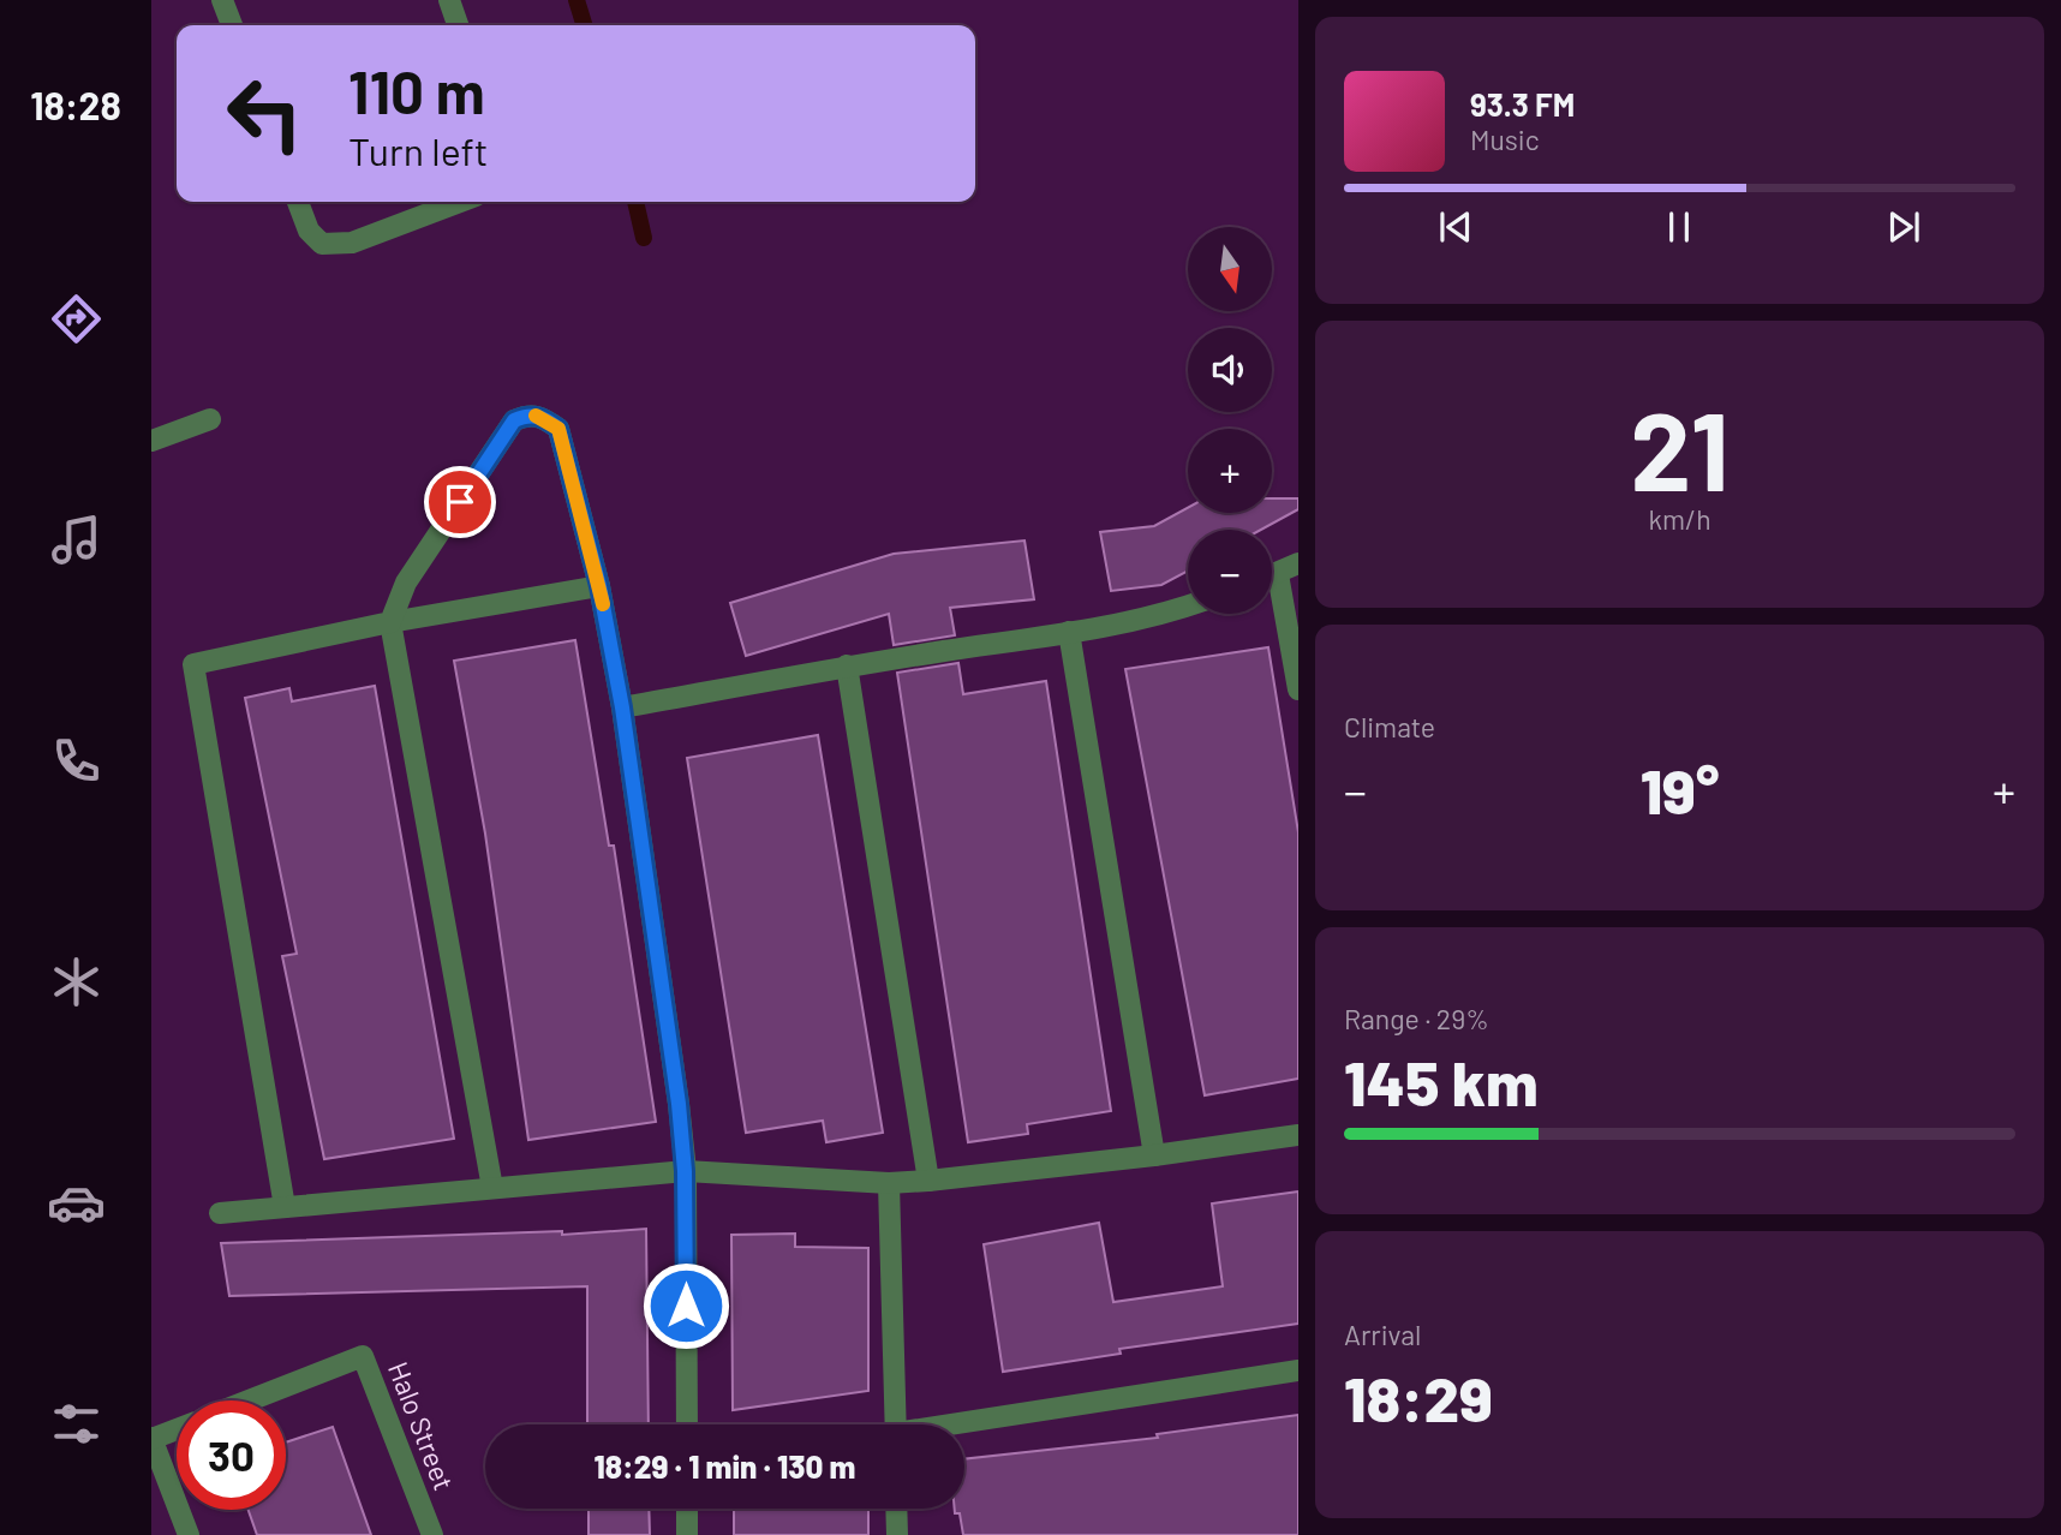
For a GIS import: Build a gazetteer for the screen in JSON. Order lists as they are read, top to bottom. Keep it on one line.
{"streets":{"street":["Halo Street"]},"north":"bottom","page":{"tabs":"18:28","turn":["110 m","Turn left"],"song":["93.3 FM","Music"],"map_buttons":["+","−"],"tile":[["21","km/h"],"Climate",["Range · 29%","145 km"],["Arrival","18:29"]],"heat":["−","19°","+"],"limit":"30","trip":"18:29 · 1 min · 130 m"}}
